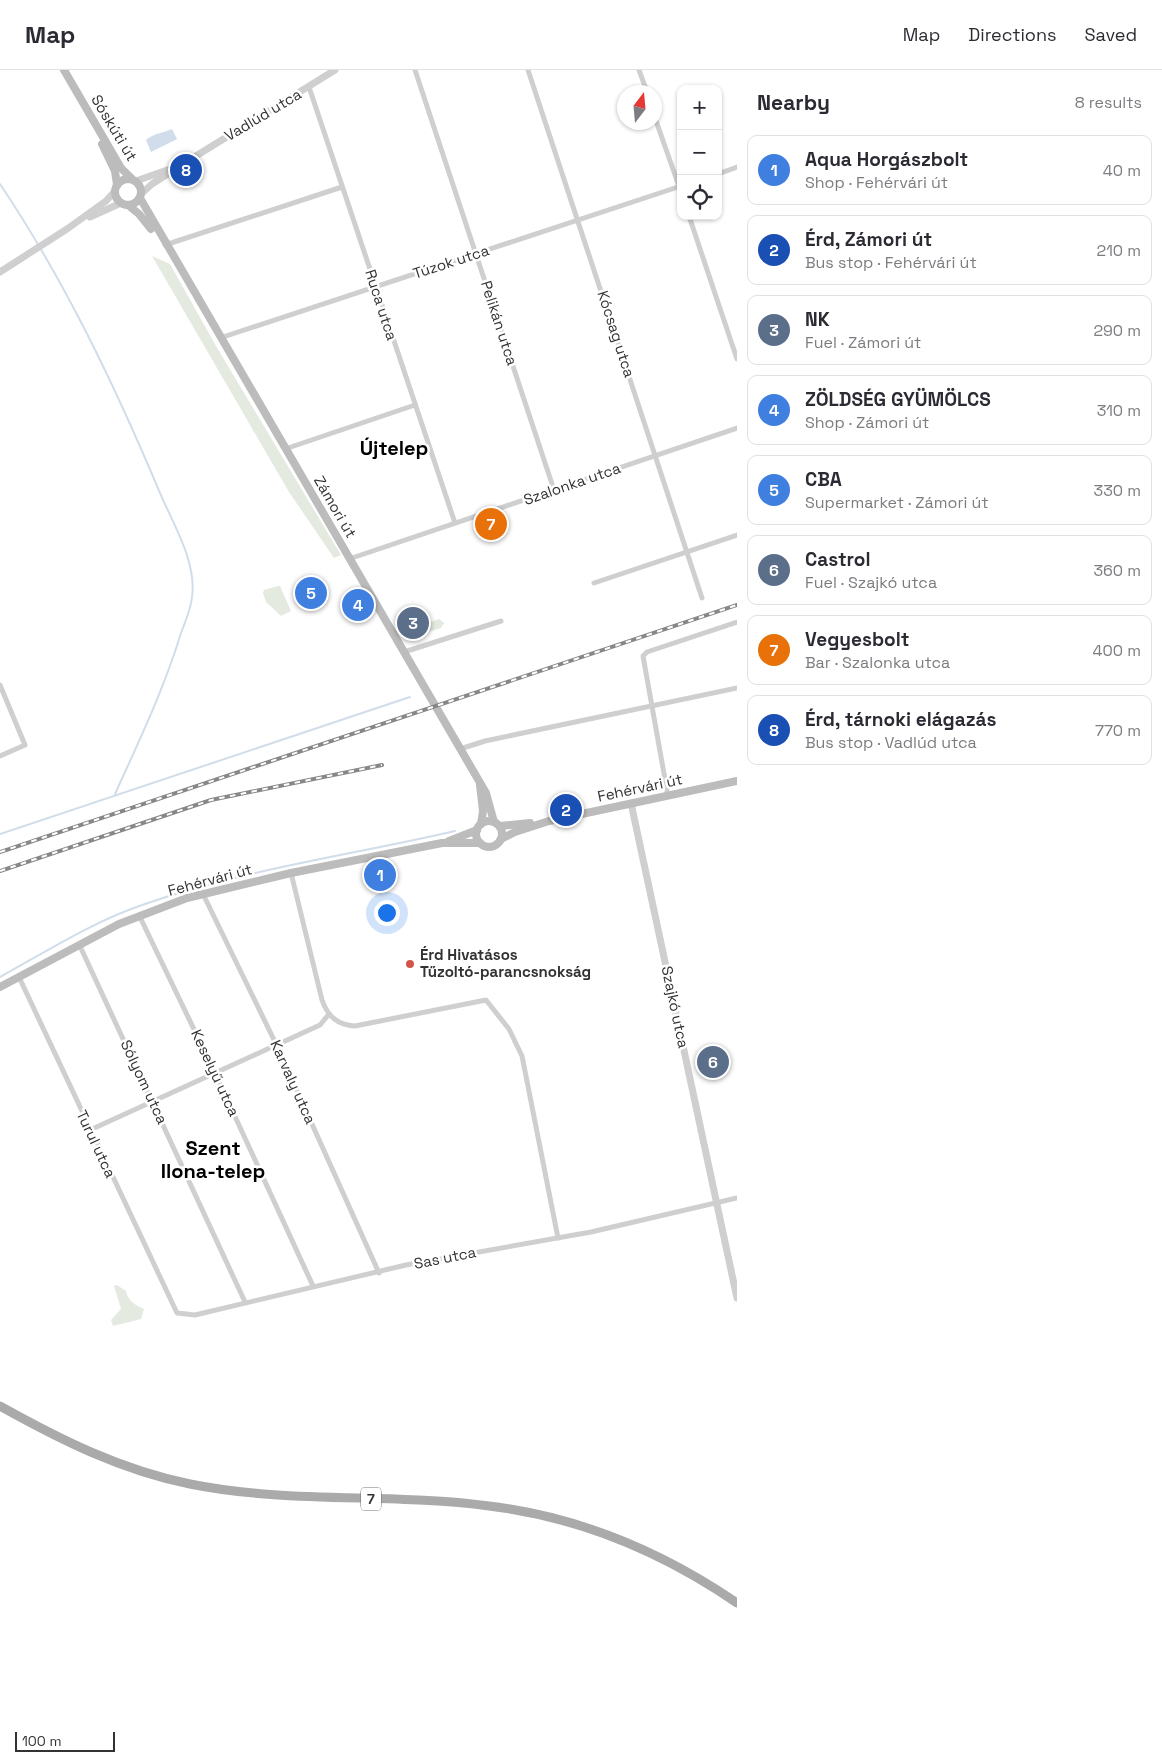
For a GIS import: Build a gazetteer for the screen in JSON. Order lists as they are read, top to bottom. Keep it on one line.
{"streets":{"main road":["Sóskúti út","Zámori út","Fehérvári út","7"],"street":["Vadlúd utca","Túzok utca","Ruca utca","Pelikán utca","Kócsag utca","Szalonka utca","Szajkó utca","Keselyű utca","Sólyom utca","Karvaly utca","Turul utca","Sas utca"]},"crossings":[["Vadlúd utca","Sóskúti út"],["Vadlúd utca","Ruca utca"],["Vadlúd utca","Zámori út"],["Sóskúti út","Zámori út"],["Túzok utca","Ruca utca"],["Túzok utca","Pelikán utca"],["Túzok utca","Kócsag utca"],["Túzok utca","Zámori út"],["Ruca utca","Szalonka utca"],["Pelikán utca","Szalonka utca"],["Kócsag utca","Szalonka utca"],["Szalonka utca","Zámori út"],["Zámori út","Fehérvári út"],["Fehérvári út","Szajkó utca"],["Fehérvári út","Keselyű utca"],["Fehérvári út","Sólyom utca"],["Fehérvári út","Karvaly utca"],["Fehérvári út","Turul utca"],["Szajkó utca","Sas utca"],["Keselyű utca","Sas utca"],["Sólyom utca","Sas utca"],["Karvaly utca","Sas utca"],["Turul utca","Sas utca"]],"districts":["Újtelep","Szent Ilona-telep"],"places":["Érd Hivatásos Tűzoltó-parancsnokság"],"scale_bar":"100 m","north":"top","page":{"header":"Map","nav":["Map","Directions","Saved"],"heading":["Nearby","8 results"],"map_buttons":["+","−"],"list":[{"mark":"1","name":"Aqua Horgászbolt","note":"Shop · Fehérvári út","value":"40 m"},{"mark":"2","name":"Érd, Zámori út","note":"Bus stop · Fehérvári út","value":"210 m"},{"mark":"3","name":"NK","note":"Fuel · Zámori út","value":"290 m"},{"mark":"4","name":"ZÖLDSÉG GYÜMÖLCS","note":"Shop · Zámori út","value":"310 m"},{"mark":"5","name":"CBA","note":"Supermarket · Zámori út","value":"330 m"},{"mark":"6","name":"Castrol","note":"Fuel · Szajkó utca","value":"360 m"},{"mark":"7","name":"Vegyesbolt","note":"Bar · Szalonka utca","value":"400 m"},{"mark":"8","name":"Érd, tárnoki elágazás","note":"Bus stop · Vadlúd utca","value":"770 m"}],"pins":["8","7","5","4","3","2","1","6"],"scale":"100 m"}}
